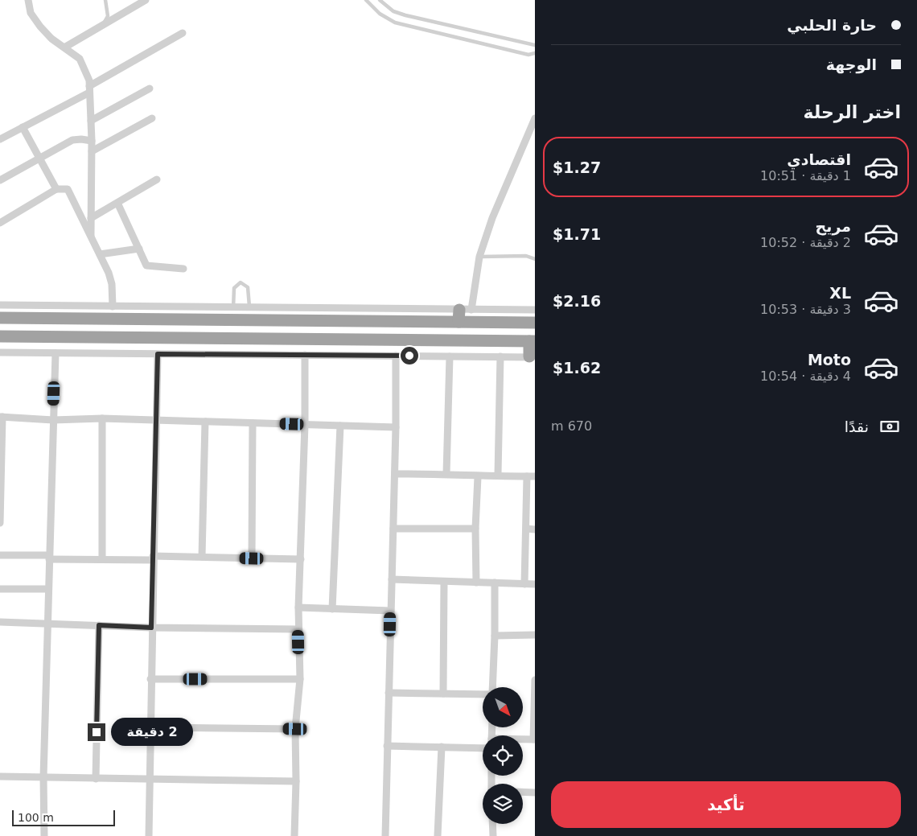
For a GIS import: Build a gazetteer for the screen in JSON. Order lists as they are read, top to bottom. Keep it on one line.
{"scale_bar":"100 m","north":"bottom right","page":{"banner":["حارة الحلبي","الوجهة"],"heading":"اختر الرحلة","list":[{"name":"اقتصادي","note":"1 دقيقة · 10:51","value":"$1.27"},{"name":"مريح","note":"2 دقيقة · 10:52","value":"$1.71"},{"name":"XL","note":"3 دقيقة · 10:53","value":"$2.16"},{"name":"Moto","note":"4 دقيقة · 10:54","value":"$1.62"}],"pay":["نقدًا","670 m"],"bubble":"2 دقيقة","buttons":"تأكيد","scale":"100 m"}}
